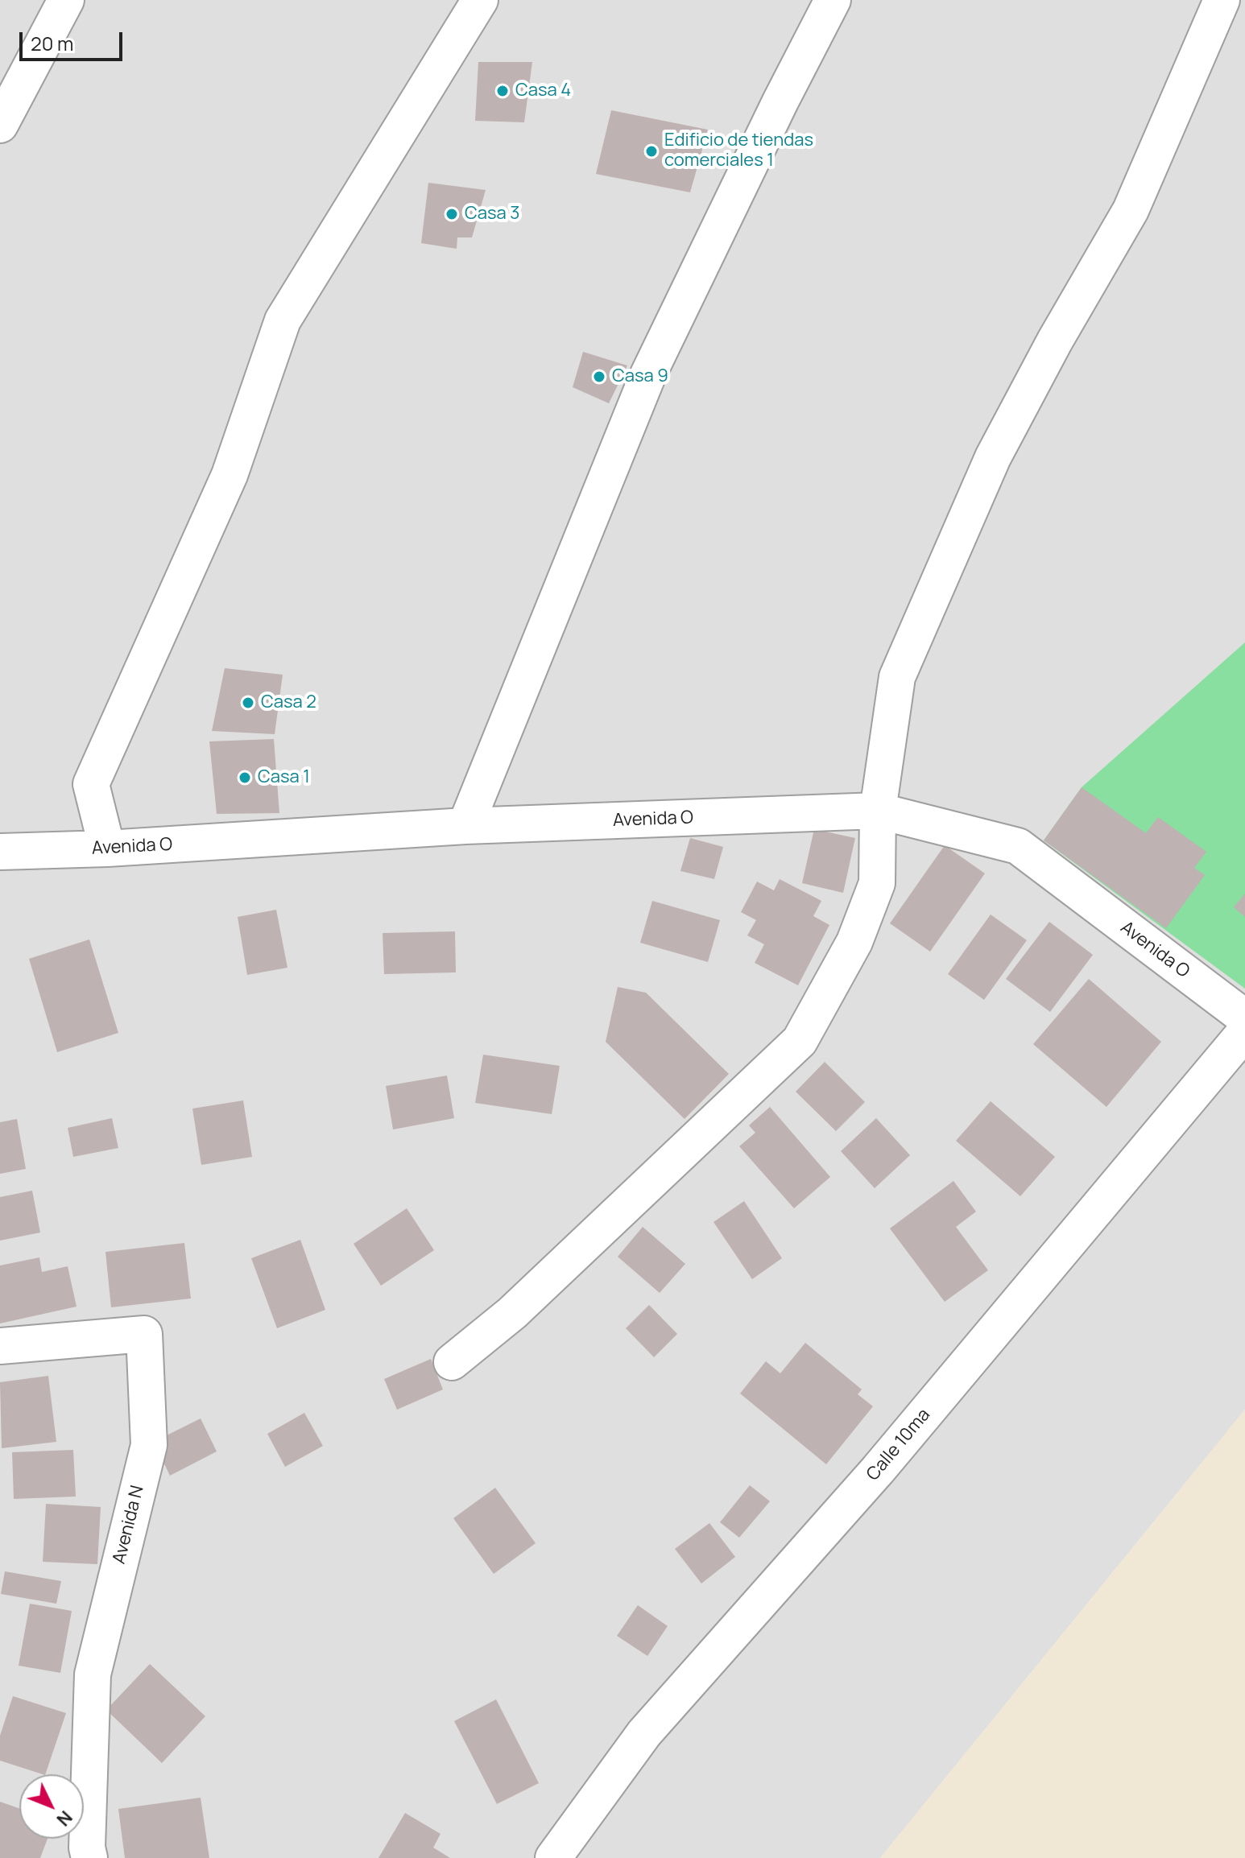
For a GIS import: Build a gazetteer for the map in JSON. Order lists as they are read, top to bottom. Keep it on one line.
{"streets":{"street":["Avenida O","Calle 10ma","Avenida N"]},"places":["Casa 4","Edificio de tiendas comerciales 1","Casa 3","Casa 9","Casa 2","Casa 1"],"scale_bar":"20 m","north":"bottom right"}
